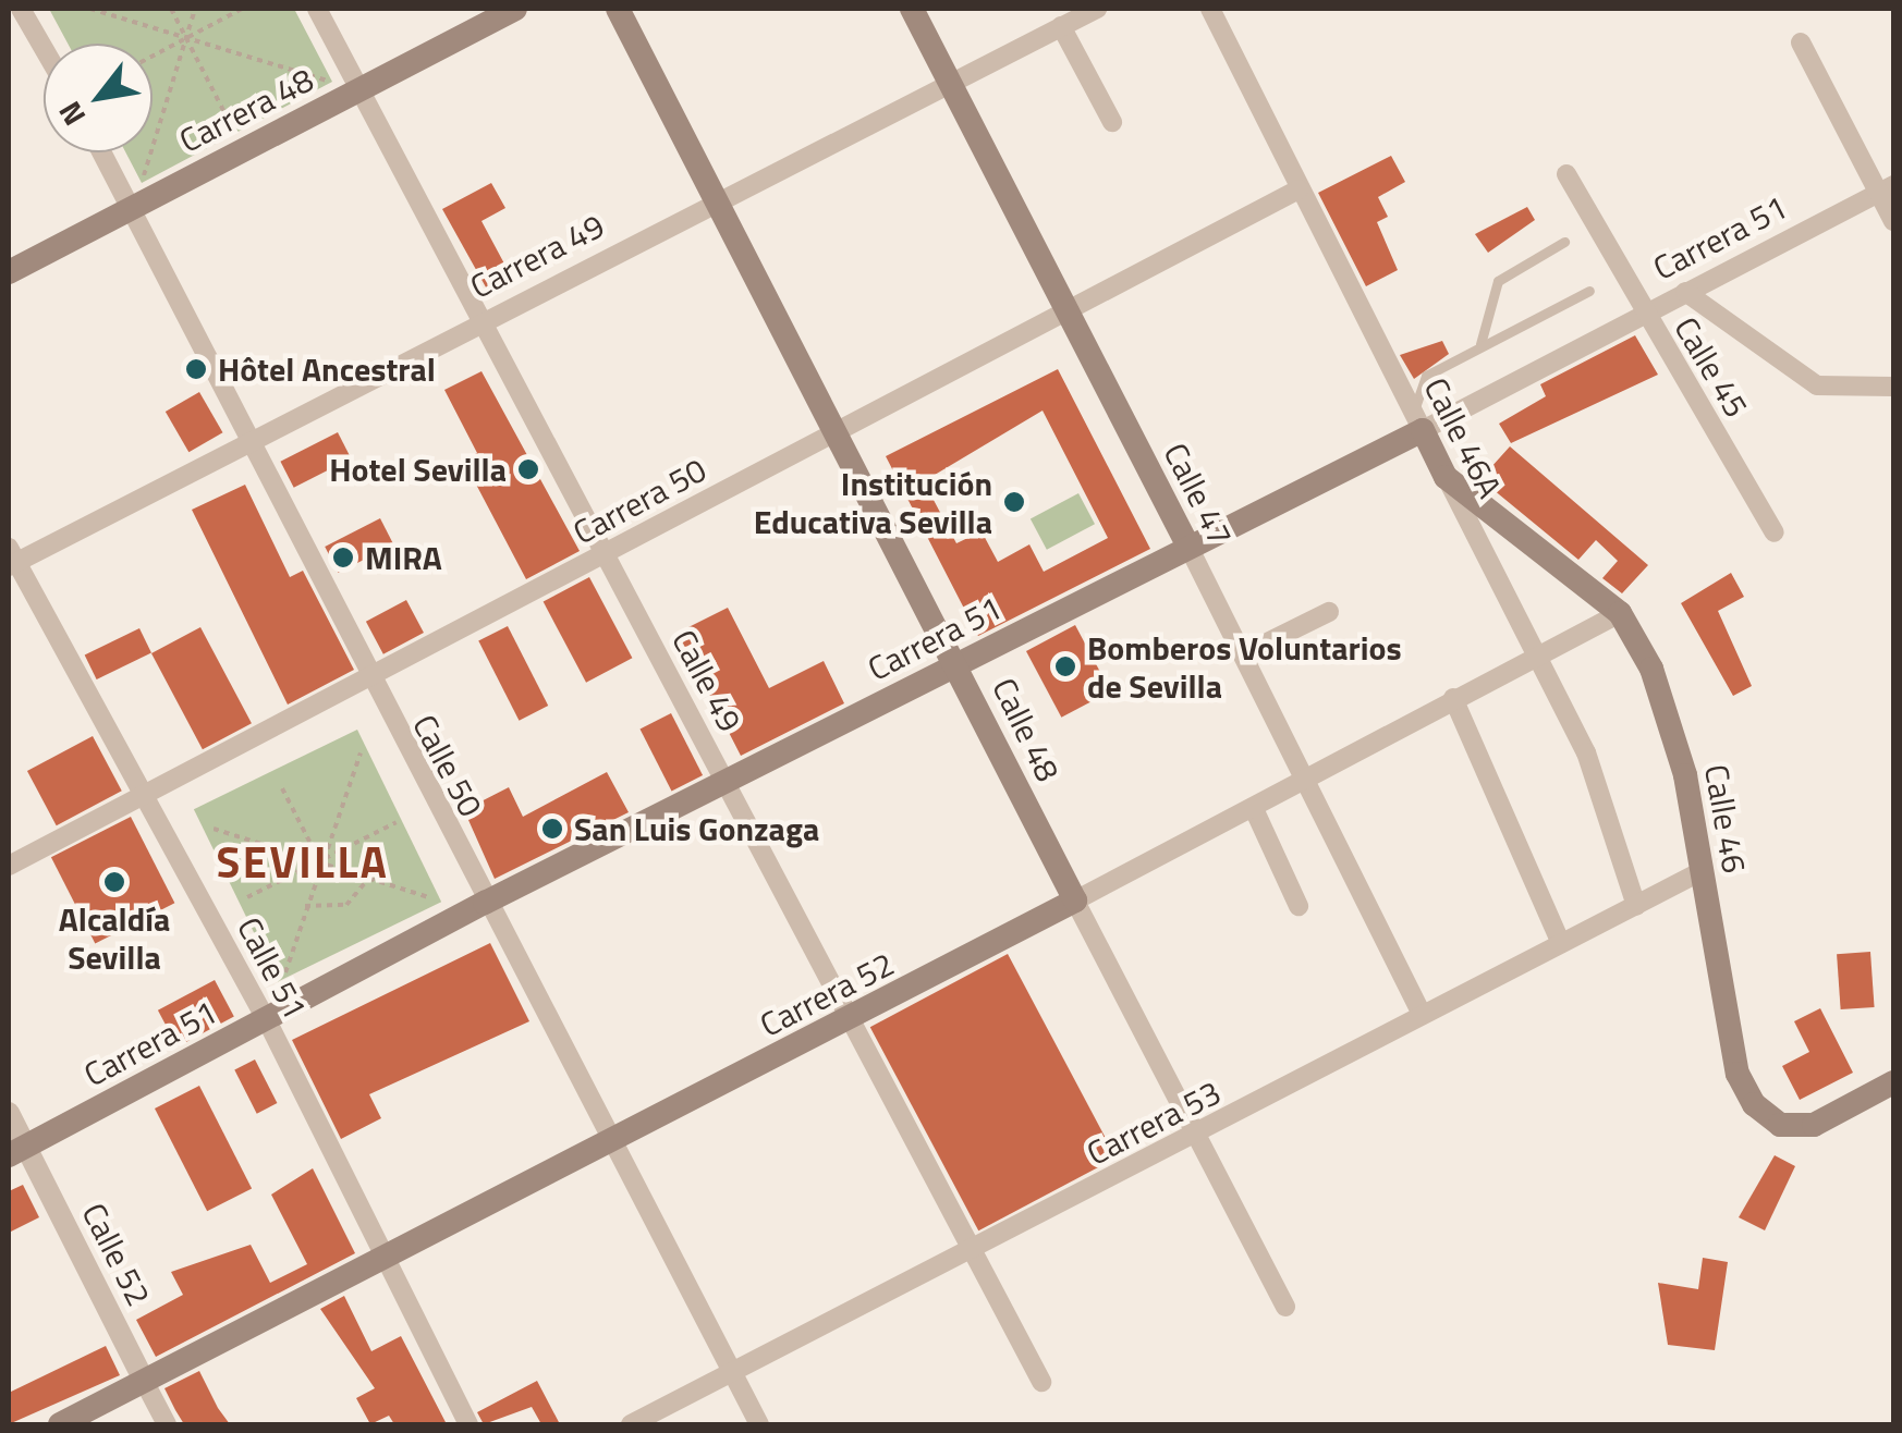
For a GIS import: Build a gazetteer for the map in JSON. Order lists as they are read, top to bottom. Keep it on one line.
{"streets":{"main road":["Carrera 48","Carrera 51","Calle 46A","Calle 47","Calle 48","Calle 46","Carrera 52"],"street":["Carrera 49","Calle 45","Carrera 50","Calle 49","Calle 50","Calle 51","Carrera 53","Calle 52"]},"crossings":[["Carrera 48","Calle 49"],["Carrera 48","Calle 50"],["Carrera 51","Calle 45"],["Carrera 51","Calle 46A"],["Carrera 51","Calle 47"],["Carrera 51","Calle 49"],["Carrera 51","Calle 48"],["Carrera 51","Calle 50"],["Carrera 51","Calle 51"],["Carrera 51","Calle 52"],["Carrera 49","Calle 47"],["Carrera 49","Calle 49"],["Carrera 49","Calle 48"],["Carrera 49","Calle 50"],["Carrera 49","Calle 51"],["Calle 46A","Carrera 50"],["Calle 46A","Calle 46"],["Calle 46A","Carrera 52"],["Calle 46A","Carrera 53"],["Calle 47","Carrera 50"],["Calle 47","Carrera 52"],["Calle 47","Carrera 53"],["Carrera 50","Calle 49"],["Carrera 50","Calle 48"],["Carrera 50","Calle 50"],["Carrera 50","Calle 51"],["Calle 49","Carrera 52"],["Calle 49","Carrera 53"],["Calle 48","Carrera 52"],["Calle 48","Carrera 53"],["Calle 50","Carrera 52"],["Calle 50","Carrera 53"],["Calle 46","Carrera 52"],["Calle 46","Carrera 53"],["Calle 51","Carrera 52"],["Carrera 52","Calle 52"]],"districts":["SEVILLA"],"places":["Hôtel Ancestral","Hotel Sevilla","Institución Educativa Sevilla","MIRA","Bomberos Voluntarios de Sevilla","San Luis Gonzaga","Alcaldía Sevilla"],"north":"bottom left"}
